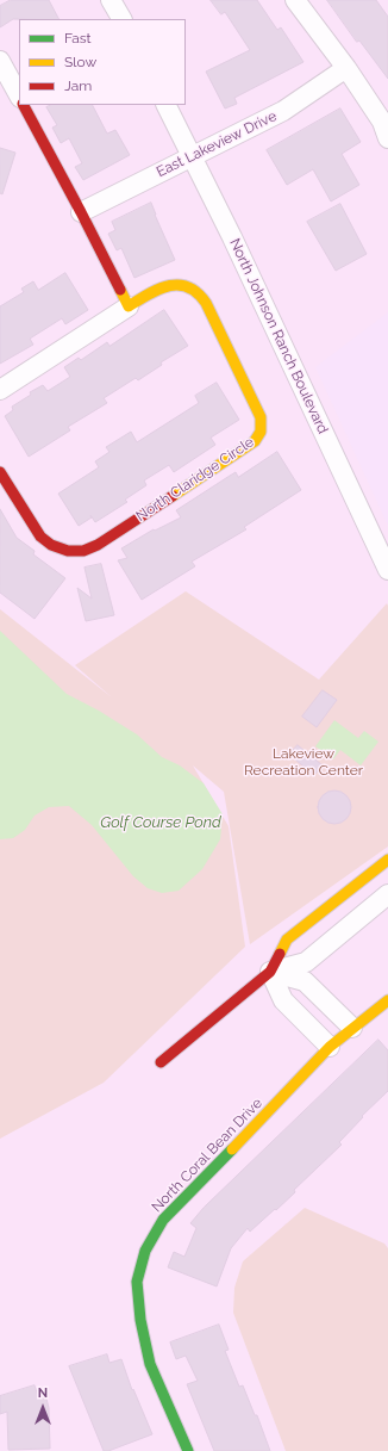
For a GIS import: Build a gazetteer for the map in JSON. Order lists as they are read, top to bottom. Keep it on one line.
{"streets":{"street":["East Lakeview Drive","North Johnson Ranch Boulevard","North Claridge Circle","North Coral Bean Drive"]},"crossings":[["East Lakeview Drive","North Johnson Ranch Boulevard"]],"water":["Golf Course Pond"],"parks":["Lakeview Recreation Center"],"legend":["Fast","Slow","Jam"],"north":"top"}
